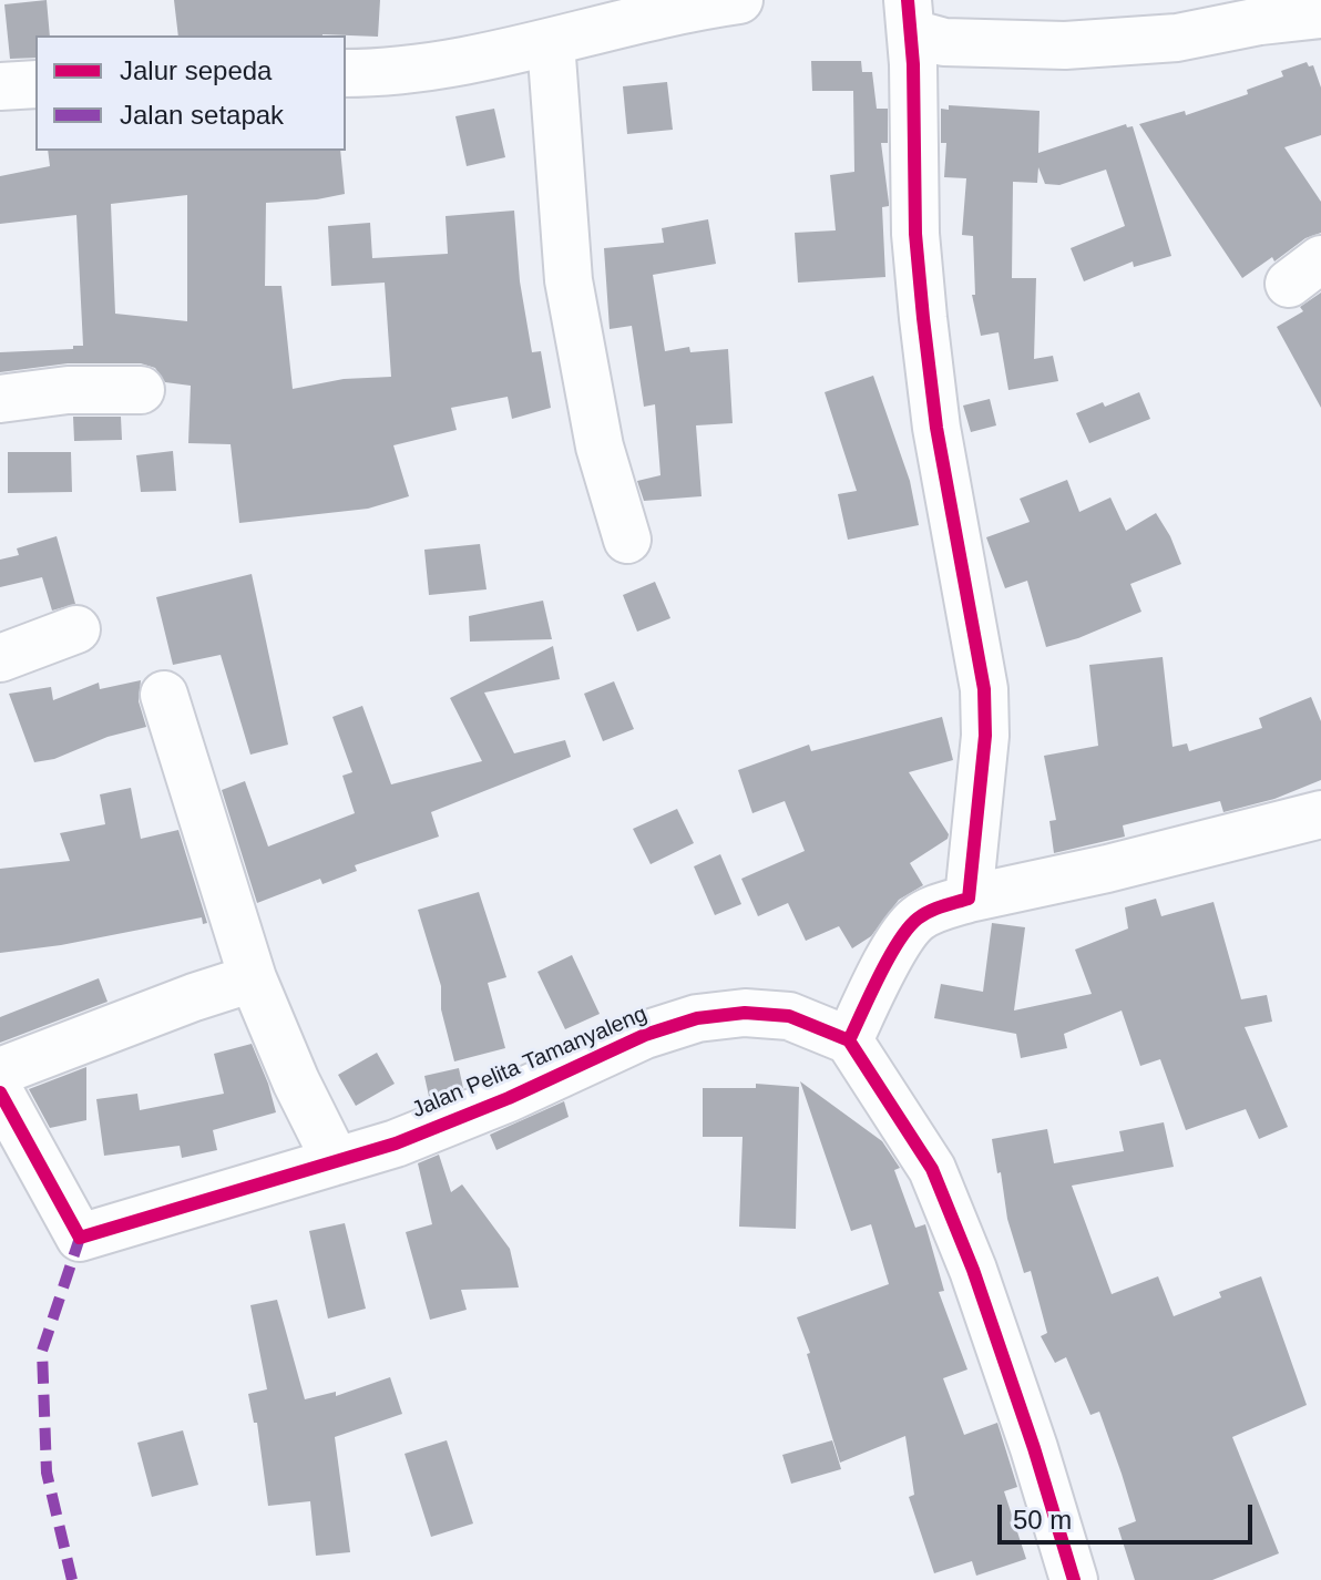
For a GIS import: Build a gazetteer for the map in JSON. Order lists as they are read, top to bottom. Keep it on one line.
{"streets":{"street":["Jalan Pelita Tamanyaleng"]},"legend":["Jalur sepeda","Jalan setapak"],"scale_bar":"50 m"}
